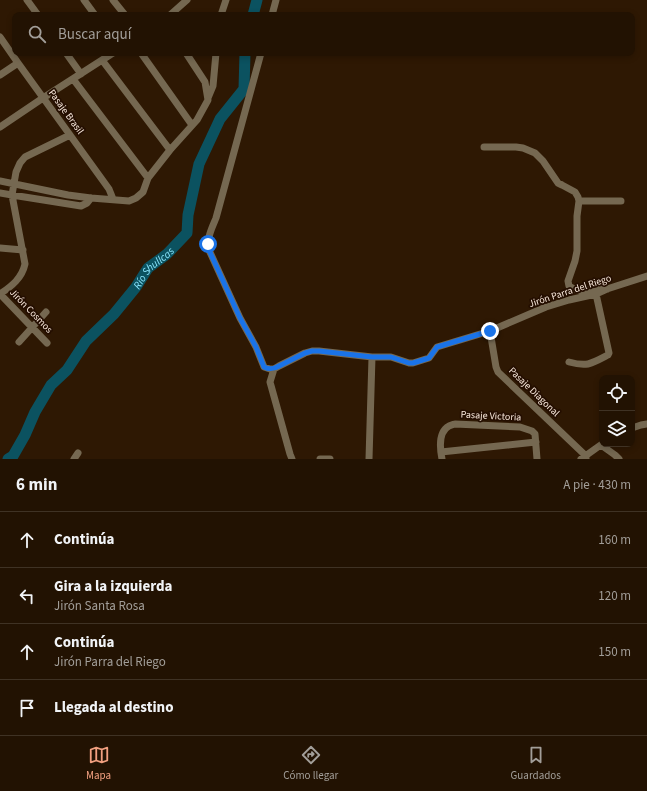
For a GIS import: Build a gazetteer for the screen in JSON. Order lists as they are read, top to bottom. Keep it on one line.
{"streets":{"street":["Pasaje Brasil","Jirón Parra del Riego","Jirón Cosmos","Pasaje Diagonal","Pasaje Victoria"]},"crossings":[["Jirón Parra del Riego","Pasaje Diagonal"]],"water":["Río Shullcas"],"page":{"search":"Buscar aquí","heading":["6 min","A pie · 430 m"],"list":[["Continúa","160 m"],["Gira a la izquierda","Jirón Santa Rosa","120 m"],["Continúa","Jirón Parra del Riego","150 m"],"Llegada al destino"],"nav":["Mapa","Cómo llegar","Guardados"]}}
